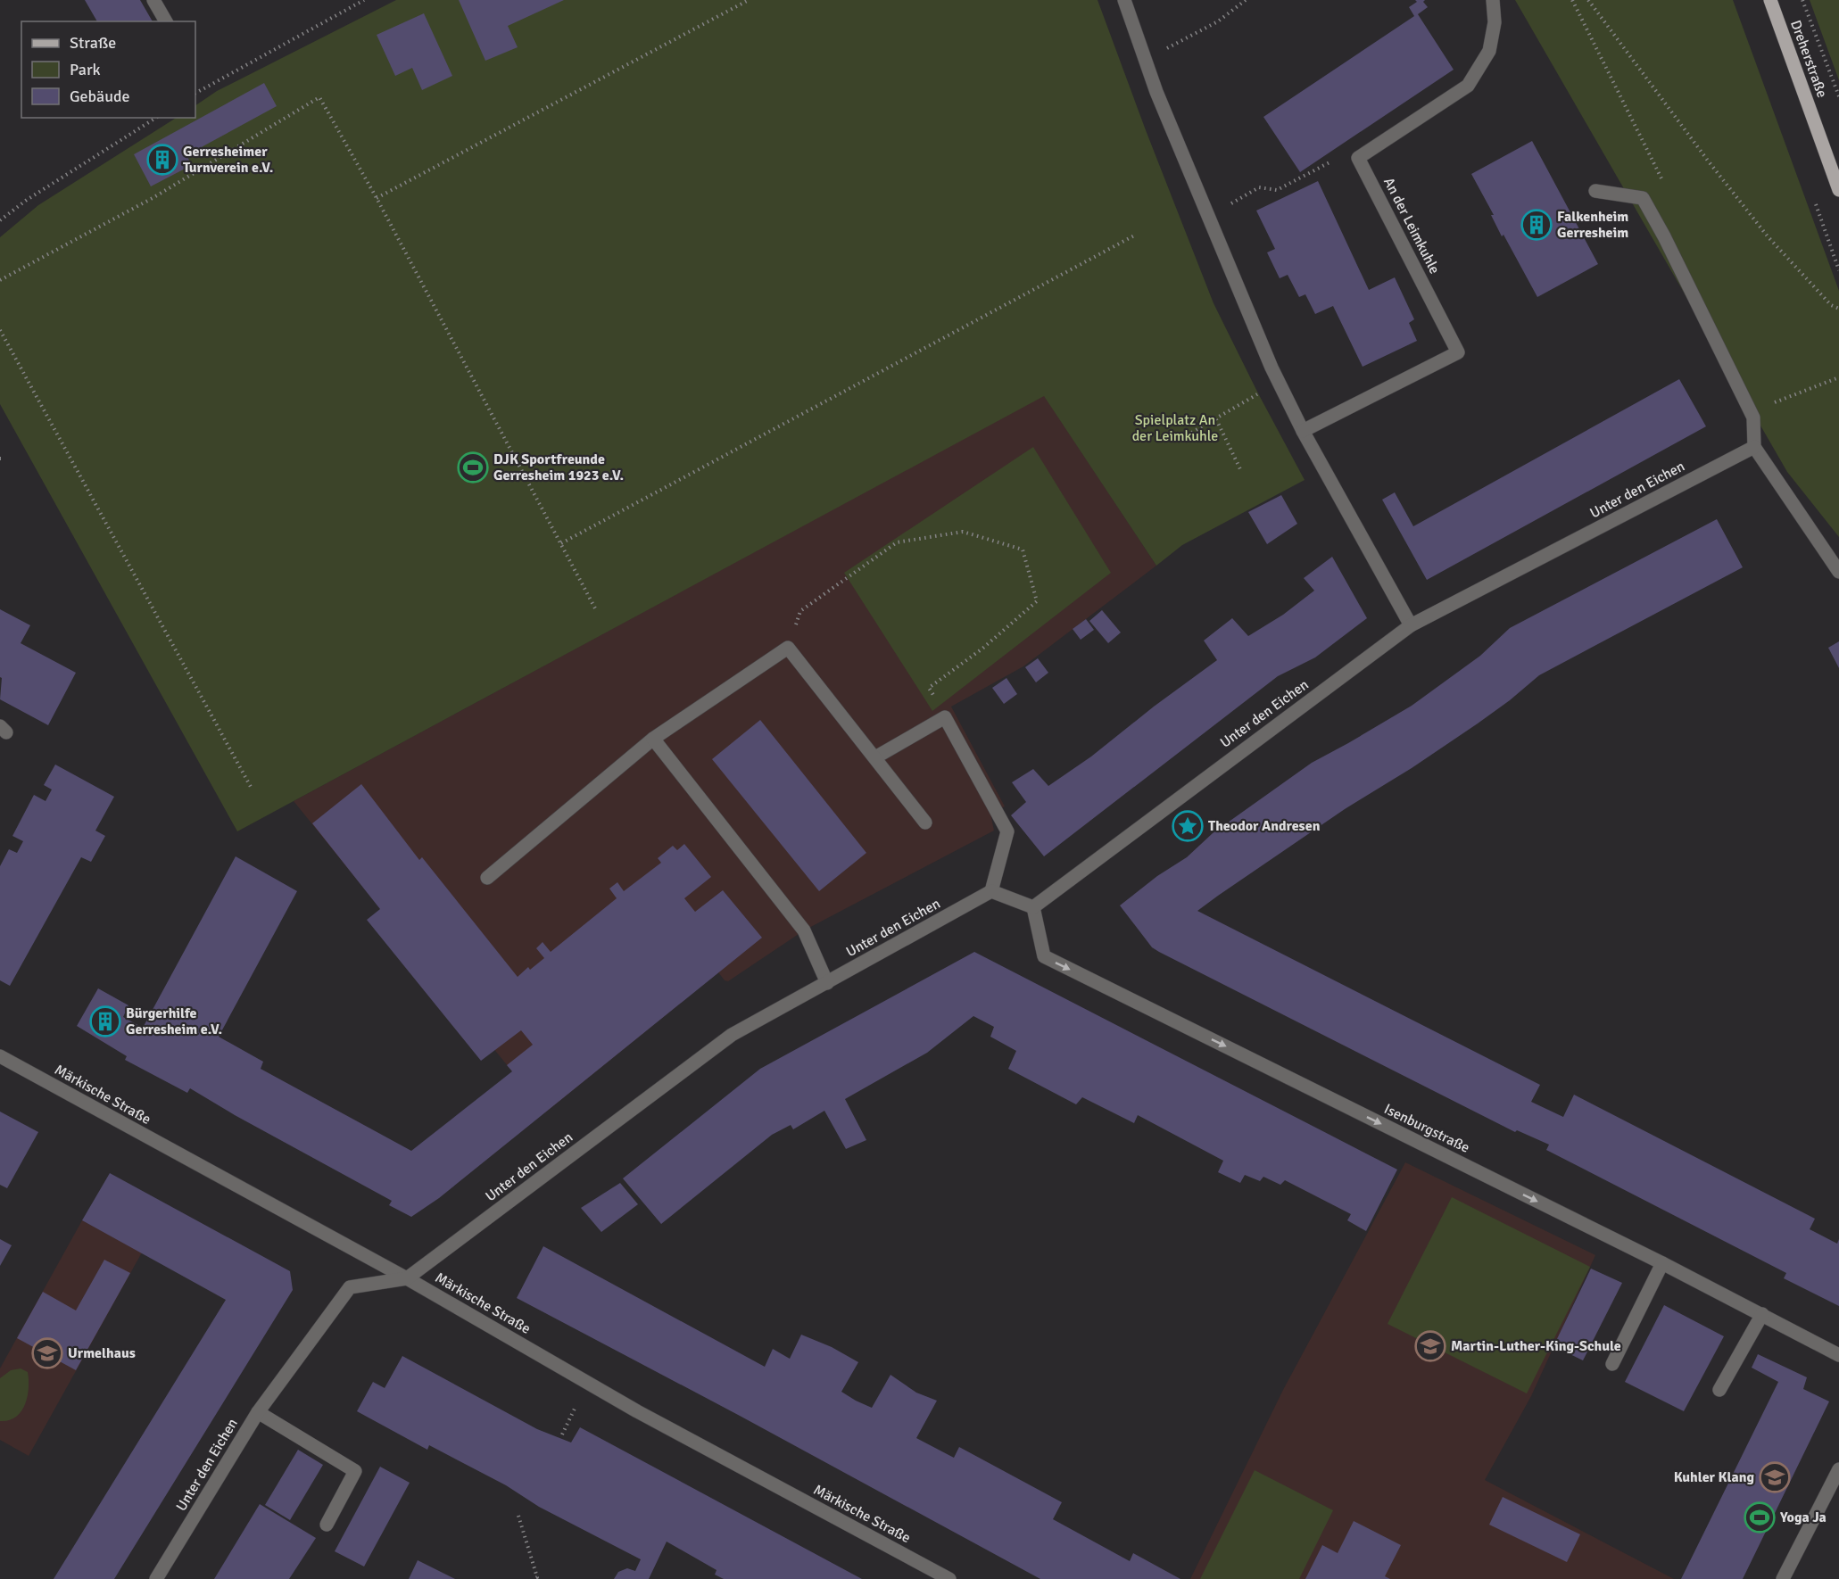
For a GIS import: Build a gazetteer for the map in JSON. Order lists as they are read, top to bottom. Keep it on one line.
{"streets":{"main road":["Dreherstraße"],"street":["An der Leimkuhle","Unter den Eichen","Märkische Straße","Isenburgstraße"]},"crossings":[["Unter den Eichen","Märkische Straße"],["Unter den Eichen","Isenburgstraße"]],"one_way":["Isenburgstraße"],"parks":["Spielplatz An der Leimkuhle"],"places":{"building":["Gerresheimer Turnverein e.V.","Falkenheim Gerresheim","Bürgerhilfe Gerresheim e.V."],"sports":["DJK Sportfreunde Gerresheim 1923 e.V.","Yoga Ja"],"place":["Theodor Andresen"],"school or university":["Martin-Luther-King-Schule","Urmelhaus","Kuhler Klang"]},"legend":["Straße","Park","Gebäude"]}
